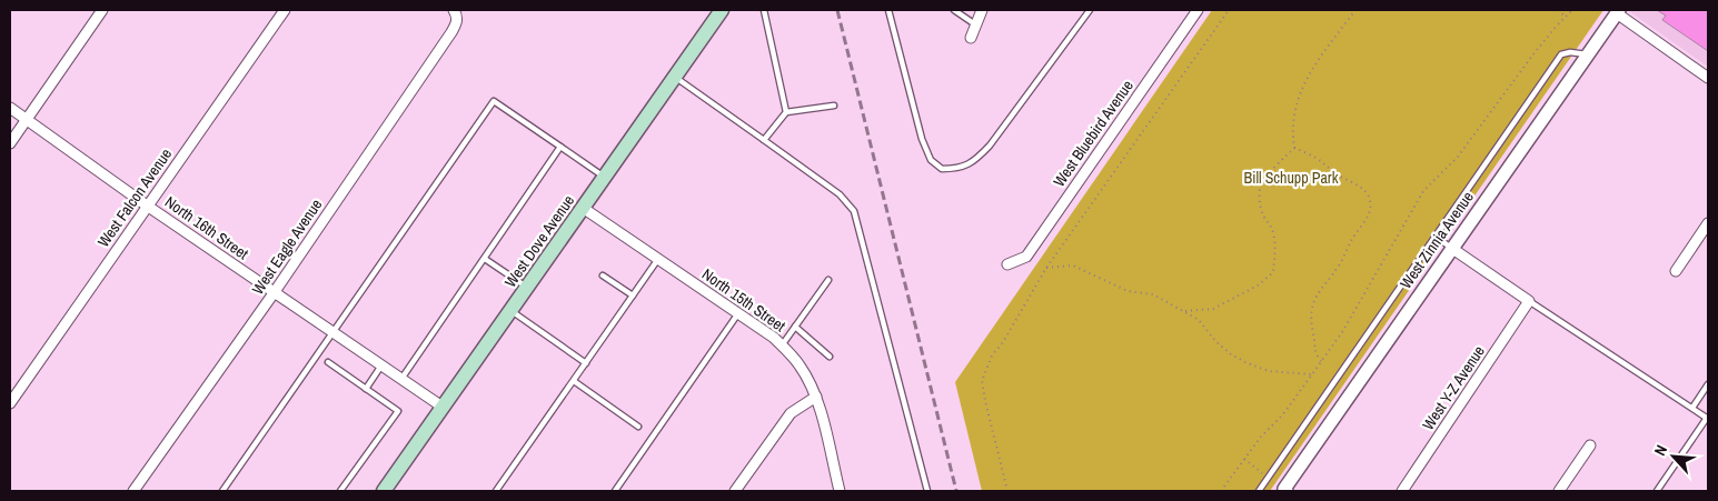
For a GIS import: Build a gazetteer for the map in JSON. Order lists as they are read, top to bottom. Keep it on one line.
{"streets":{"main road":["West Dove Avenue"],"street":["West Bluebird Avenue","West Falcon Avenue","North 16th Street","West Zinnia Avenue","West Eagle Avenue","North 15th Street","West Y-Z Avenue"]},"crossings":[["West Falcon Avenue","North 16th Street"],["North 16th Street","West Dove Avenue"],["North 16th Street","West Eagle Avenue"],["West Dove Avenue","North 15th Street"]],"parks":["Bill Schupp Park"],"north":"top left"}
